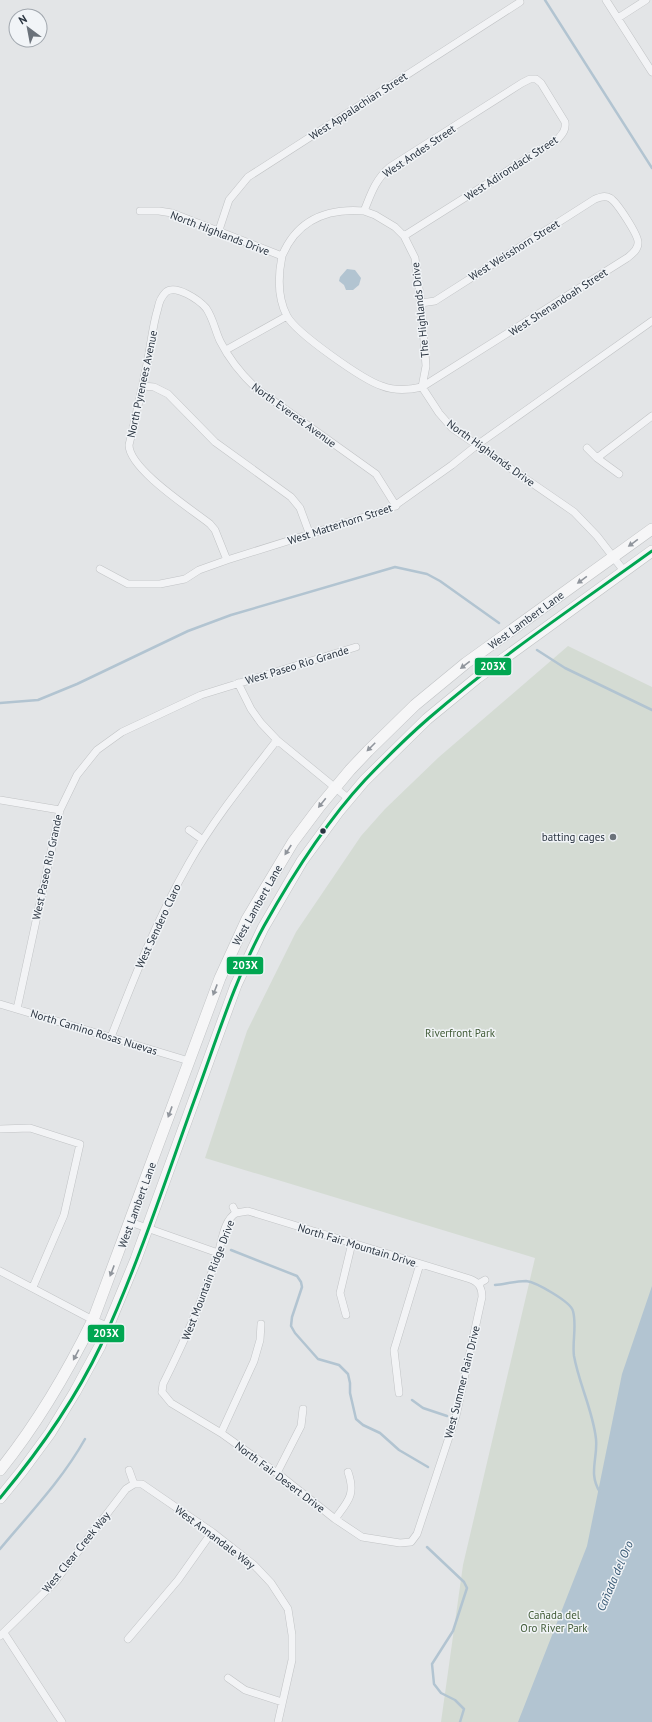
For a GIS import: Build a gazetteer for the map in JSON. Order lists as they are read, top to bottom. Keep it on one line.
{"streets":{"main road":["West Lambert Lane"],"street":["West Appalachian Street","West Andes Street","West Adirondack Street","North Highlands Drive","West Weisshorn Street","West Shenandoah Street","The Highlands Drive","North Pyrenees Avenue","North Everest Avenue","West Matterhorn Street","West Paseo Rio Grande","West Sendero Claro","North Camino Rosas Nuevas","North Fair Mountain Drive","West Mountain Ridge Drive","West Summer Rain Drive","North Fair Desert Drive","West Annandale Way","West Clear Creek Way"]},"crossings":[["West Appalachian Street","North Highlands Drive"],["West Andes Street","West Adirondack Street"],["West Andes Street","The Highlands Drive"],["West Adirondack Street","The Highlands Drive"],["North Highlands Drive","West Shenandoah Street"],["North Highlands Drive","The Highlands Drive"],["North Highlands Drive","West Matterhorn Street"],["North Highlands Drive","West Lambert Lane"],["West Weisshorn Street","West Shenandoah Street"],["West Weisshorn Street","The Highlands Drive"],["West Shenandoah Street","The Highlands Drive"],["North Pyrenees Avenue","North Everest Avenue"],["North Pyrenees Avenue","West Matterhorn Street"],["North Everest Avenue","West Matterhorn Street"],["West Lambert Lane","North Camino Rosas Nuevas"],["West Paseo Rio Grande","North Camino Rosas Nuevas"],["West Sendero Claro","North Camino Rosas Nuevas"],["North Fair Mountain Drive","West Mountain Ridge Drive"],["North Fair Mountain Drive","West Summer Rain Drive"],["West Mountain Ridge Drive","North Fair Desert Drive"],["West Summer Rain Drive","North Fair Desert Drive"],["West Annandale Way","West Clear Creek Way"]],"water":["Cañada del Oro"],"parks":["Riverfront Park","Cañada del Oro River Park"],"places":["batting cages"],"lines":["transit line 203X"],"north":"top left"}
